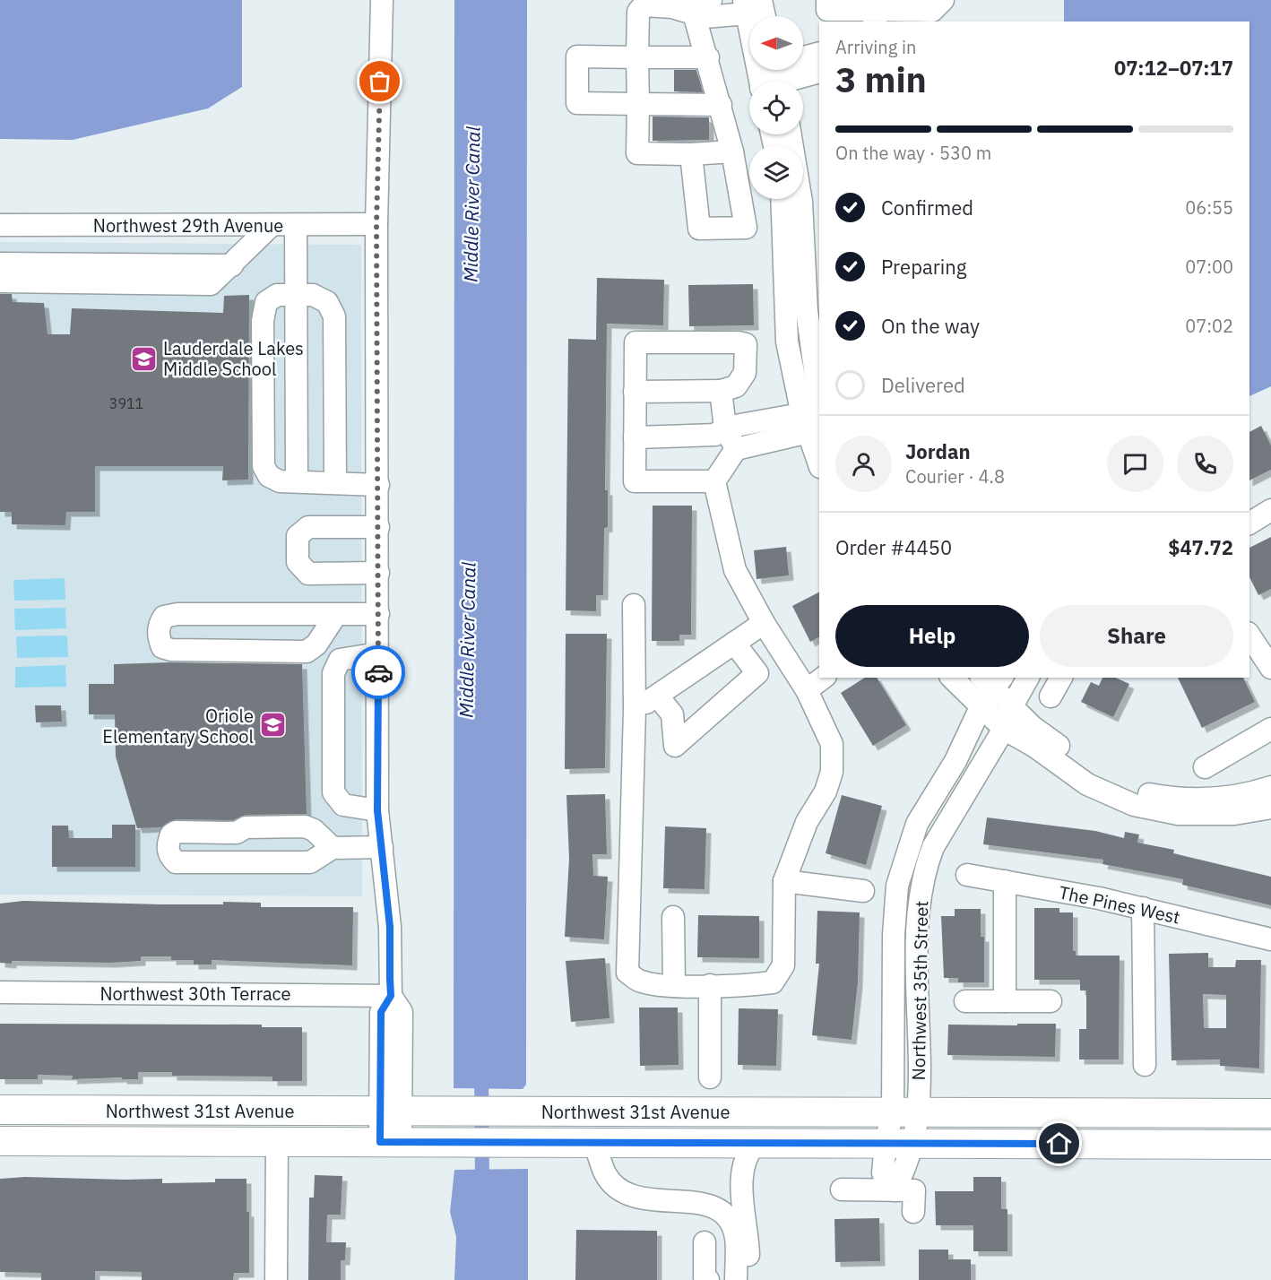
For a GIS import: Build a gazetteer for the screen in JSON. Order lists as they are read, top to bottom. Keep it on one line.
{"streets":{"main road":["Northwest 31st Avenue"],"street":["Northwest 29th Avenue","The Pines West","Northwest 35th Street","Northwest 30th Terrace"]},"crossings":[["Northwest 35th Street","Northwest 31st Avenue"]],"water":["Middle River Canal"],"places":{"school or university":["Lauderdale Lakes Middle School","Oriole Elementary School"]},"house_numbers":["3911"],"north":"left","page":{"heading":["3 min","Arriving in","07:12–07:17"],"panel":["Jordan","Courier · 4.8","Order #4450","$47.72"],"bar":"On the way · 530 m","list":[["Confirmed","06:55"],["Preparing","07:00"],["On the way","07:02"],"Delivered"],"buttons":["Help","Share"]}}
